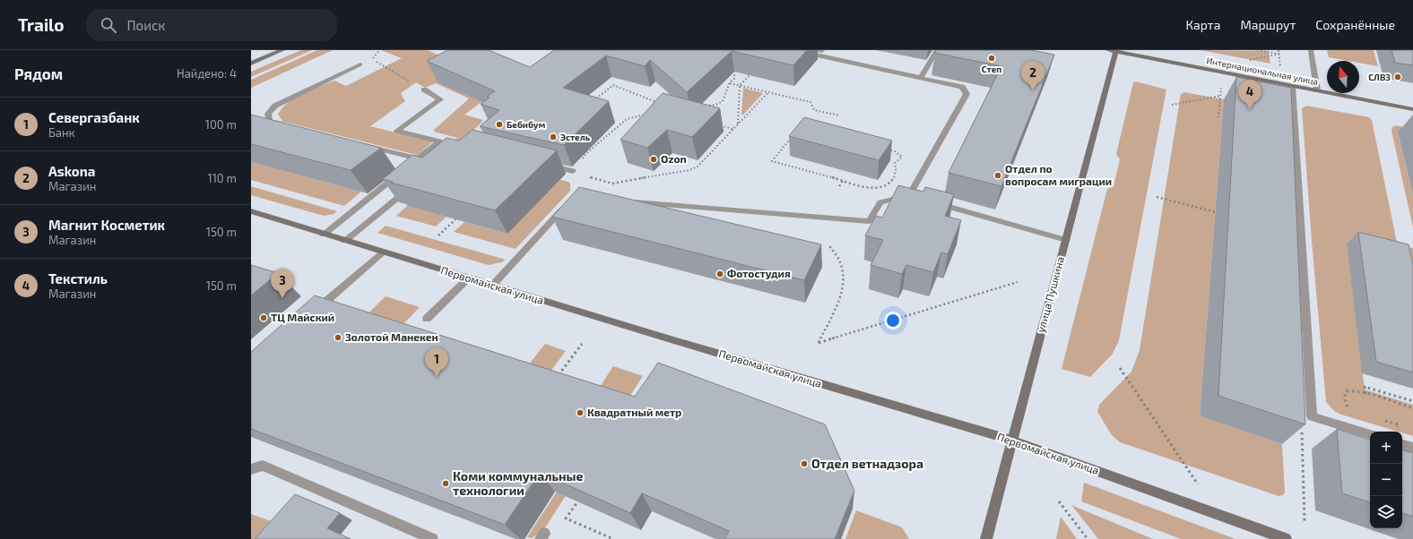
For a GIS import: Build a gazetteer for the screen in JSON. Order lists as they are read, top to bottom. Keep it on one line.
{"streets":{"street":["Интернациональная улица","Первомайская улица","улица Пушкина"]},"crossings":[["Интернациональная улица","улица Пушкина"],["Первомайская улица","улица Пушкина"]],"places":["Степ","СЛВЗ","Бебибум","Эстель","Ozon","Отдел по вопросам миграции","Фотостудия","ТЦ Майский","Золотой Манекен","Квадратный метр","Отдел ветнадзора","Коми коммунальные технологии"],"north":"top","page":{"header":"Trailo","search":"Поиск","nav":["Карта","Маршрут","Сохранённые"],"heading":["Рядом","Найдено: 4"],"pins":["2","4","3","1"],"list":[{"mark":"1","name":"Севергазбанк","note":"Банк","value":"100 m"},{"mark":"2","name":"Askona","note":"Магазин","value":"110 m"},{"mark":"3","name":"Магнит Косметик","note":"Магазин","value":"150 m"},{"mark":"4","name":"Текстиль","note":"Магазин","value":"150 m"}],"map_buttons":["+","−"]}}
